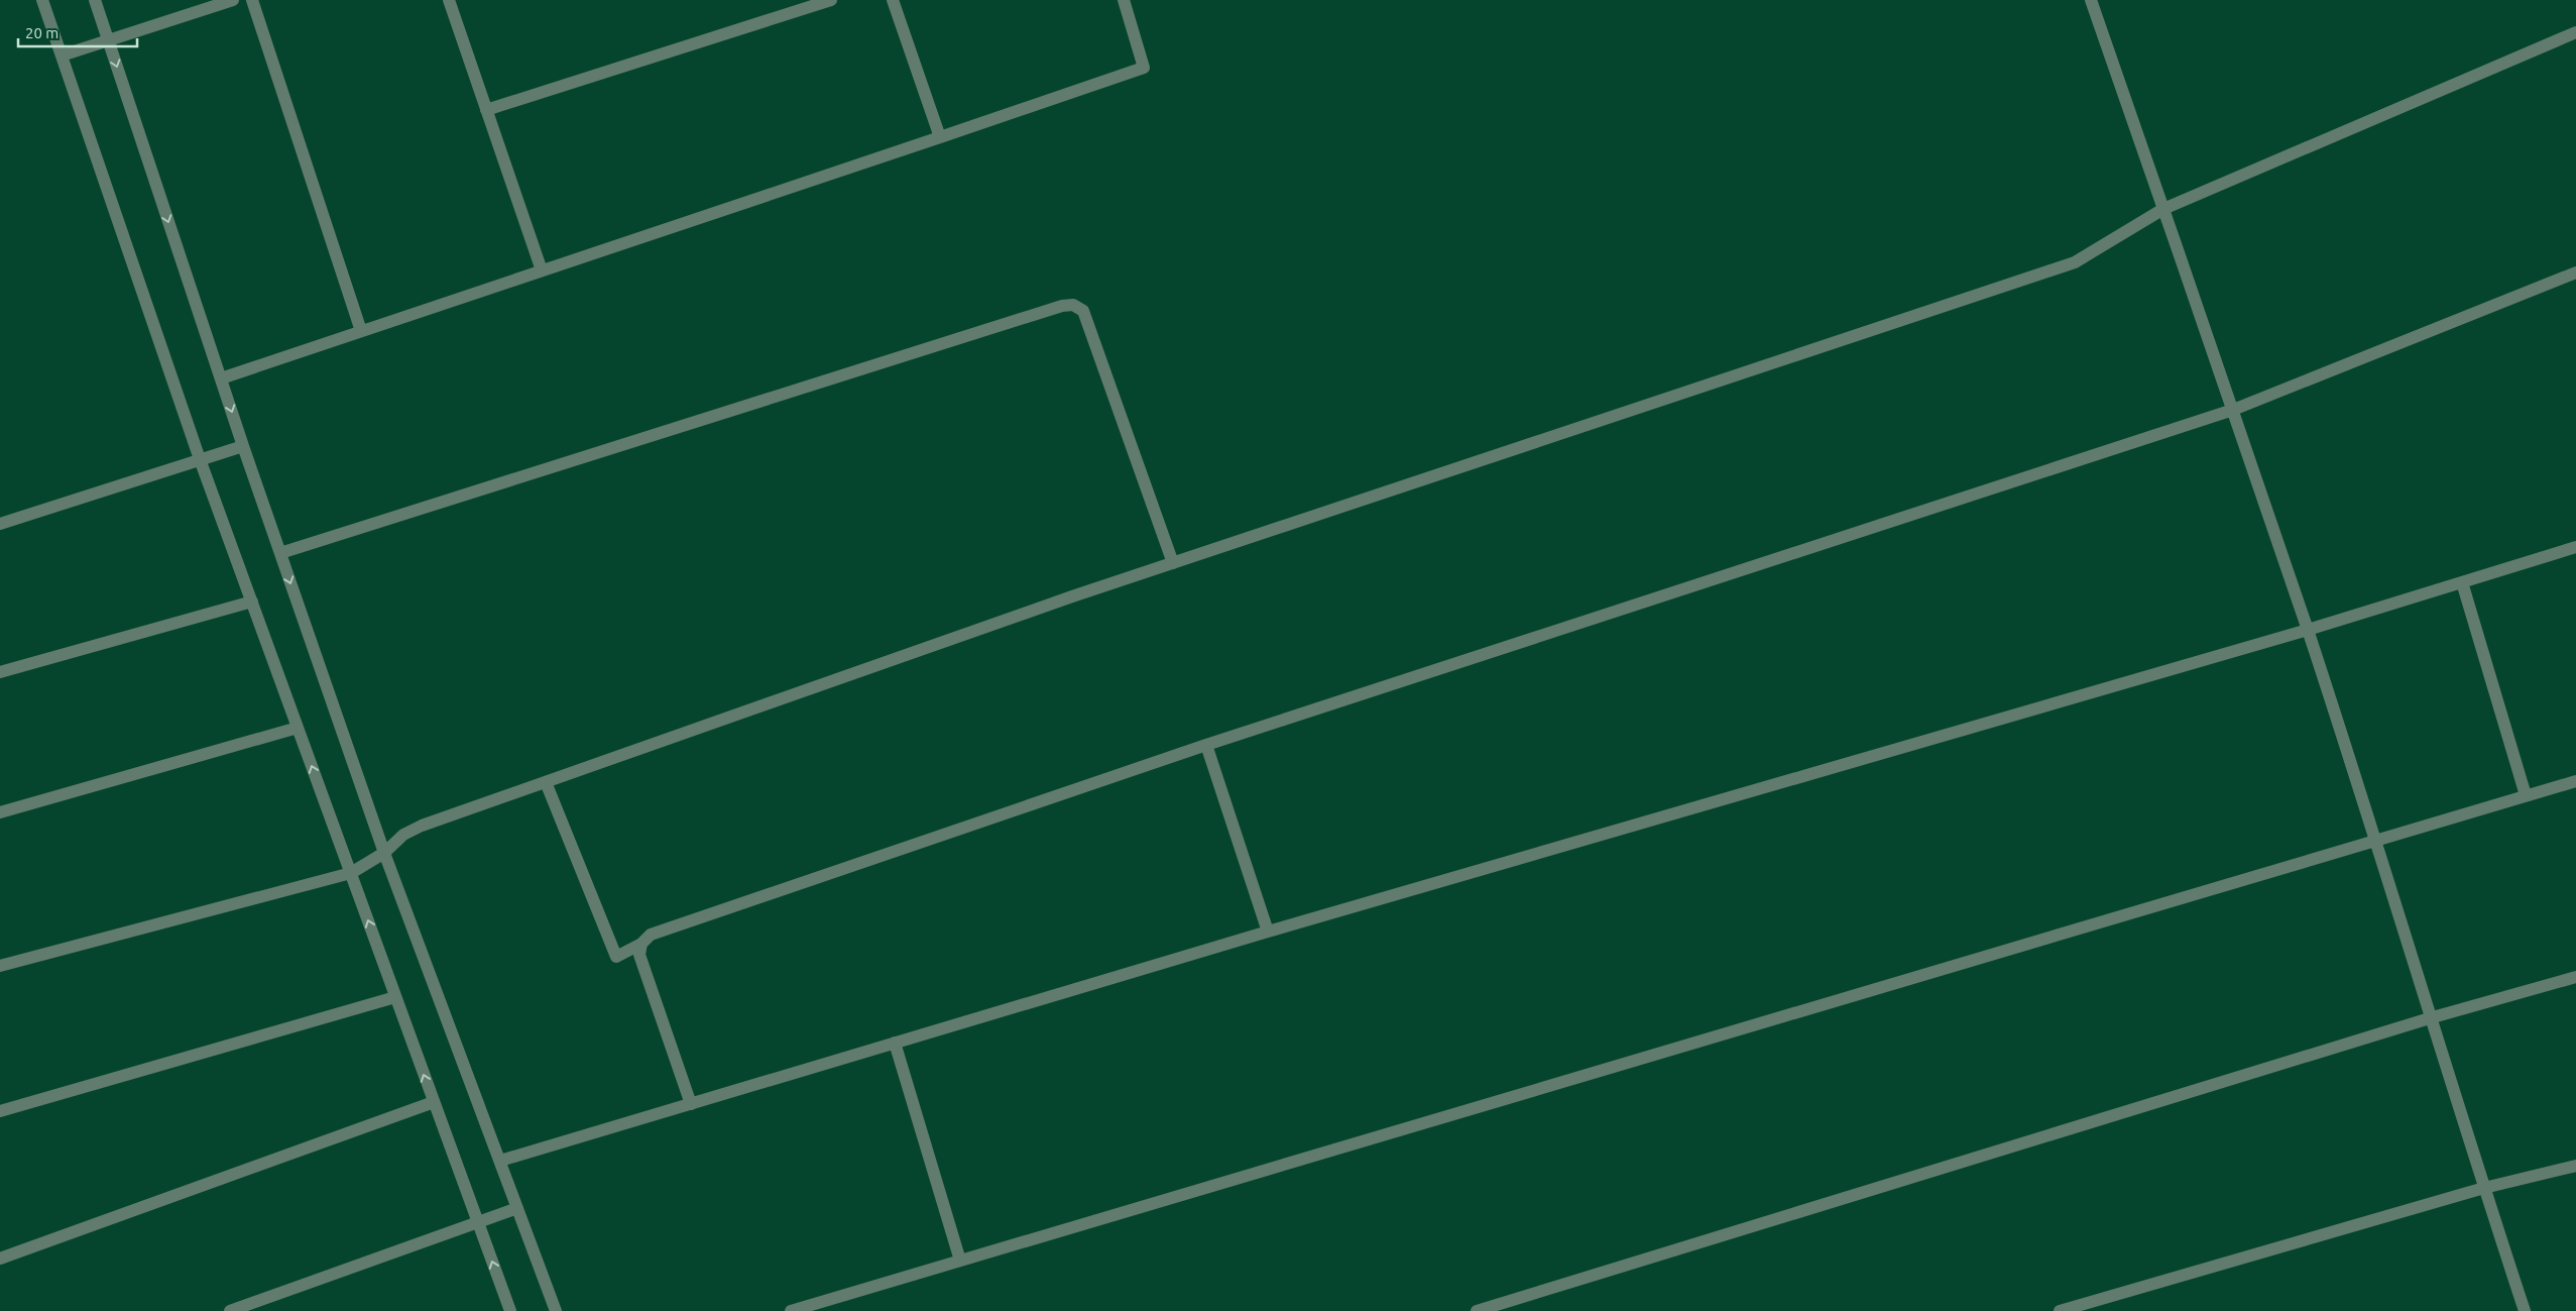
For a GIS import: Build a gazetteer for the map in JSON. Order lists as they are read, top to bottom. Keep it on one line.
{"scale_bar":"20 m"}
